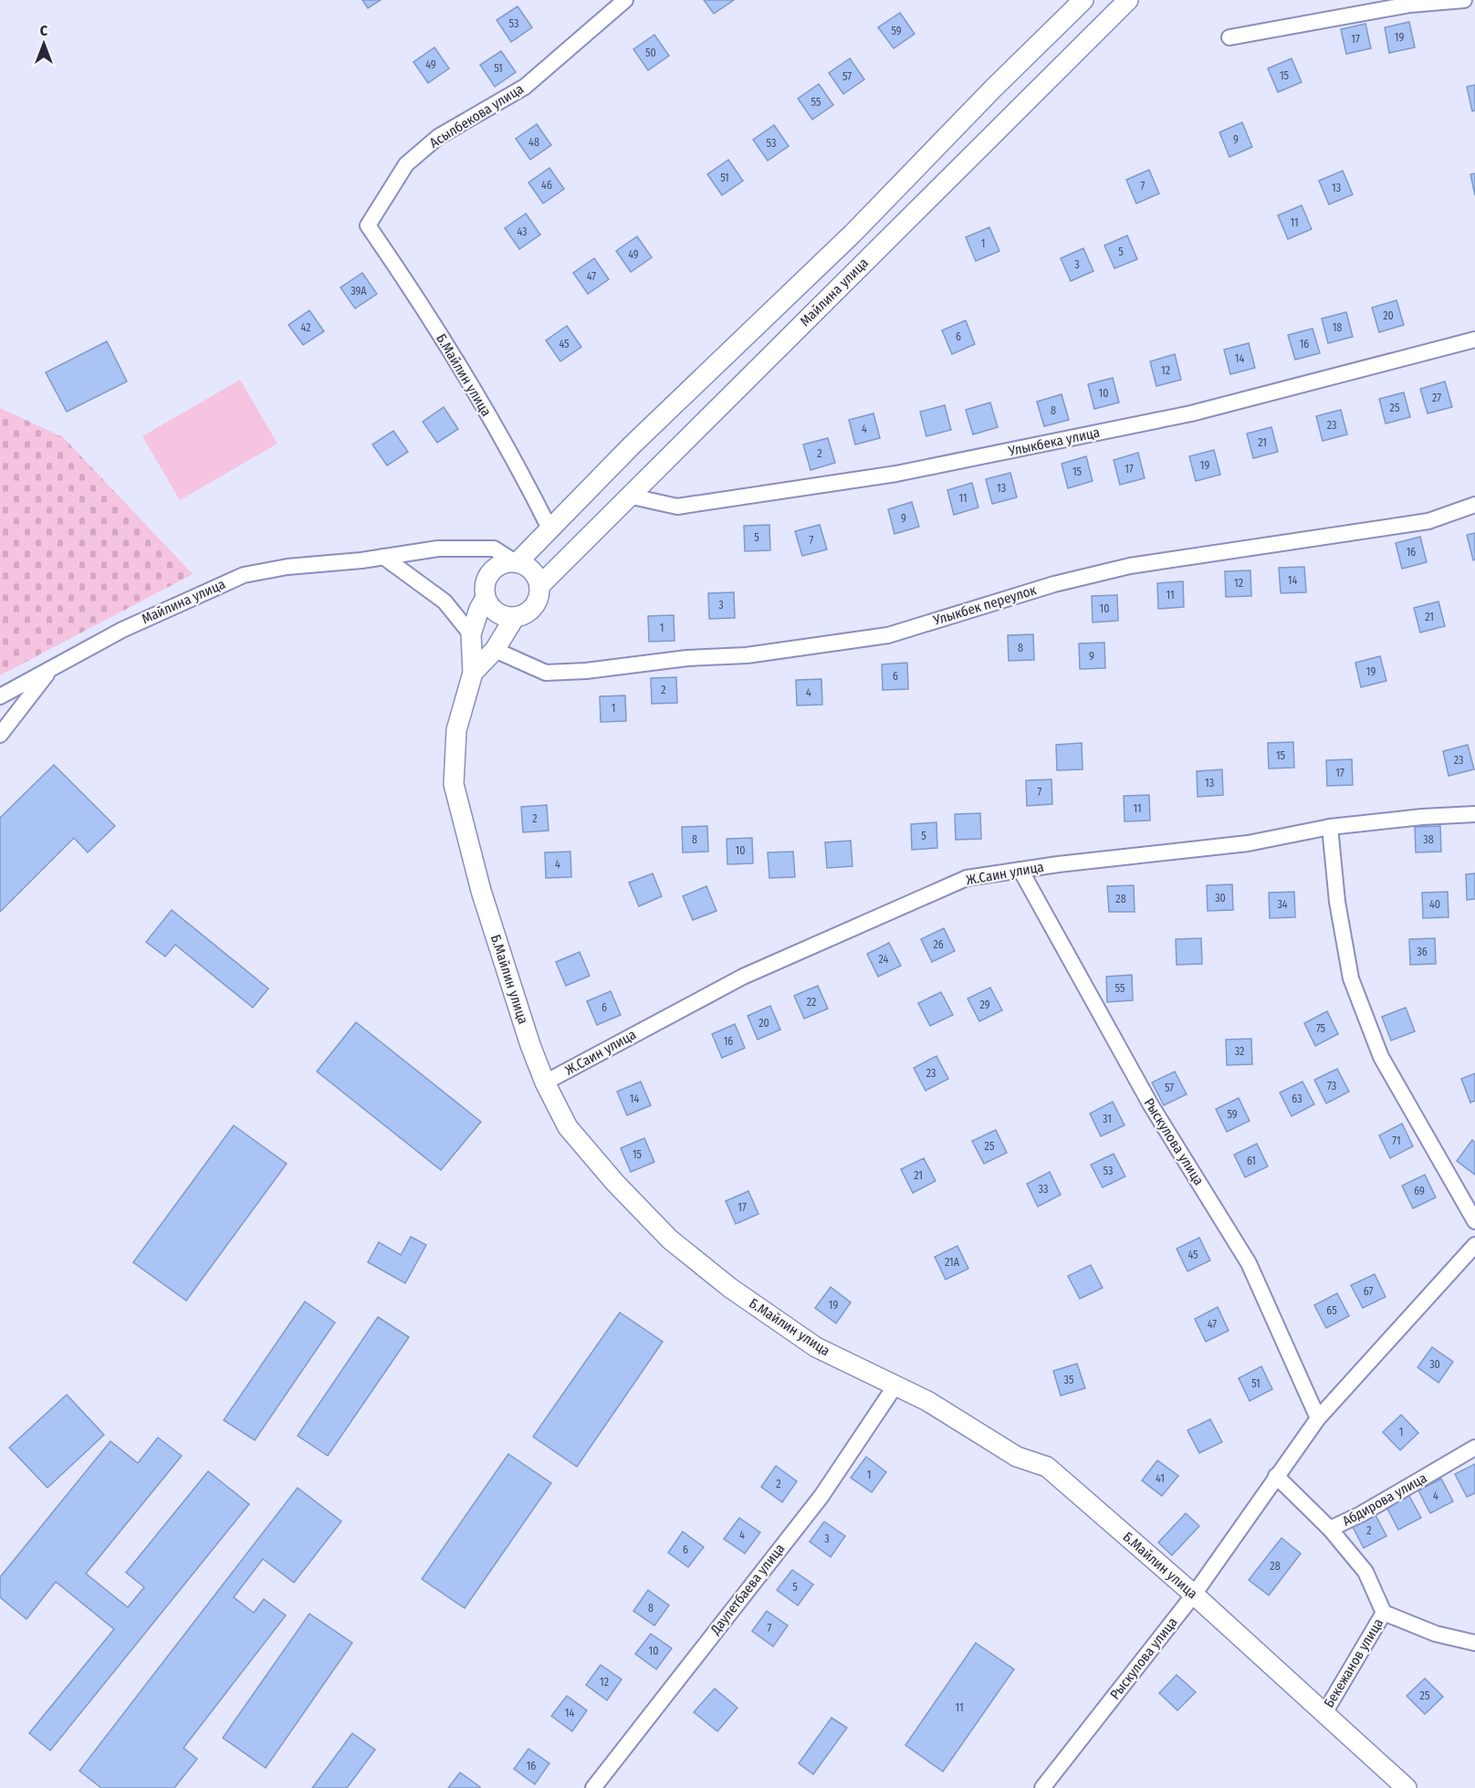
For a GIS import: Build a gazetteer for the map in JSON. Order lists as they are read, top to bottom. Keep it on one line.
{"streets":{"street":["Асылбекова улица","Майлина улица","Б.Майлин улица","Улыкбека улица","Улыкбек переулок","Ж.Саин улица","Рыскулова улица","Абдирова улица","Даулетбаева улица","Бекежанов улица"]},"crossings":[["Асылбекова улица","Б.Майлин улица"],["Майлина улица","Б.Майлин улица"],["Майлина улица","Улыкбека улица"],["Б.Майлин улица","Улыкбек переулок"],["Б.Майлин улица","Ж.Саин улица"],["Б.Майлин улица","Рыскулова улица"],["Б.Майлин улица","Даулетбаева улица"],["Б.Майлин улица","Бекежанов улица"],["Ж.Саин улица","Рыскулова улица"],["Рыскулова улица","Абдирова улица"],["Абдирова улица","Бекежанов улица"]],"house_numbers":["53","59","19","17","50","49","51","15","57","55","9","48","53","51","46","7","13","11","43","1","5","49","3","47","39А","20","42","18","6","45","16","14","12","10","27","25","8","23","4","21","2","19","17","15","13","11","9","5","7","16","14","12","11","3","10","21","1","8","9","19","6","2","4","1","15","23","17","13","7","11","2","5","8","38","10","4","30","28","34","40","26","36","24","55","22","29","6","20","75","16","32","23","73","57","14","63","59","31","71","25","15","61","53","21","33","69","17","45","21А","67","19","65","47","30","35","51","1","1","41","2","4","2","4","3","6","28","5","8","7","10","12","25","11","14","16"],"north":"top"}
